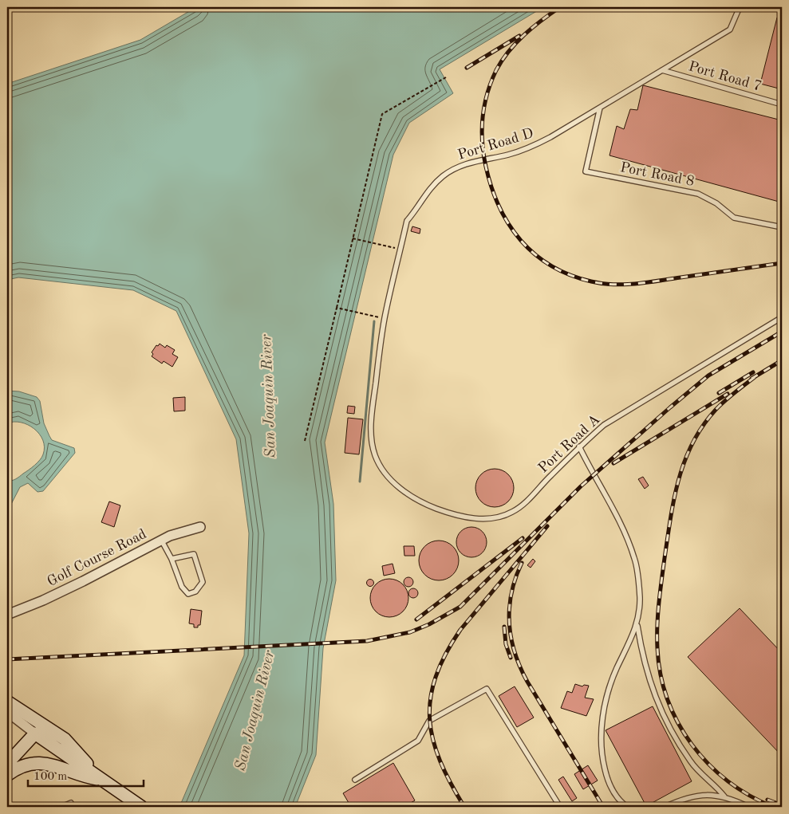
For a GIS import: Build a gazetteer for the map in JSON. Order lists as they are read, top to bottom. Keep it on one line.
{"streets":{"street":["Golf Course Road"],"lane":["Port Road 7","Port Road D","Port Road 8","Port Road A"]},"crossings":[["Port Road 7","Port Road D"],["Port Road D","Port Road 8"],["Port Road D","Port Road A"]],"water":["San Joaquin River"],"scale_bar":"100 m"}
